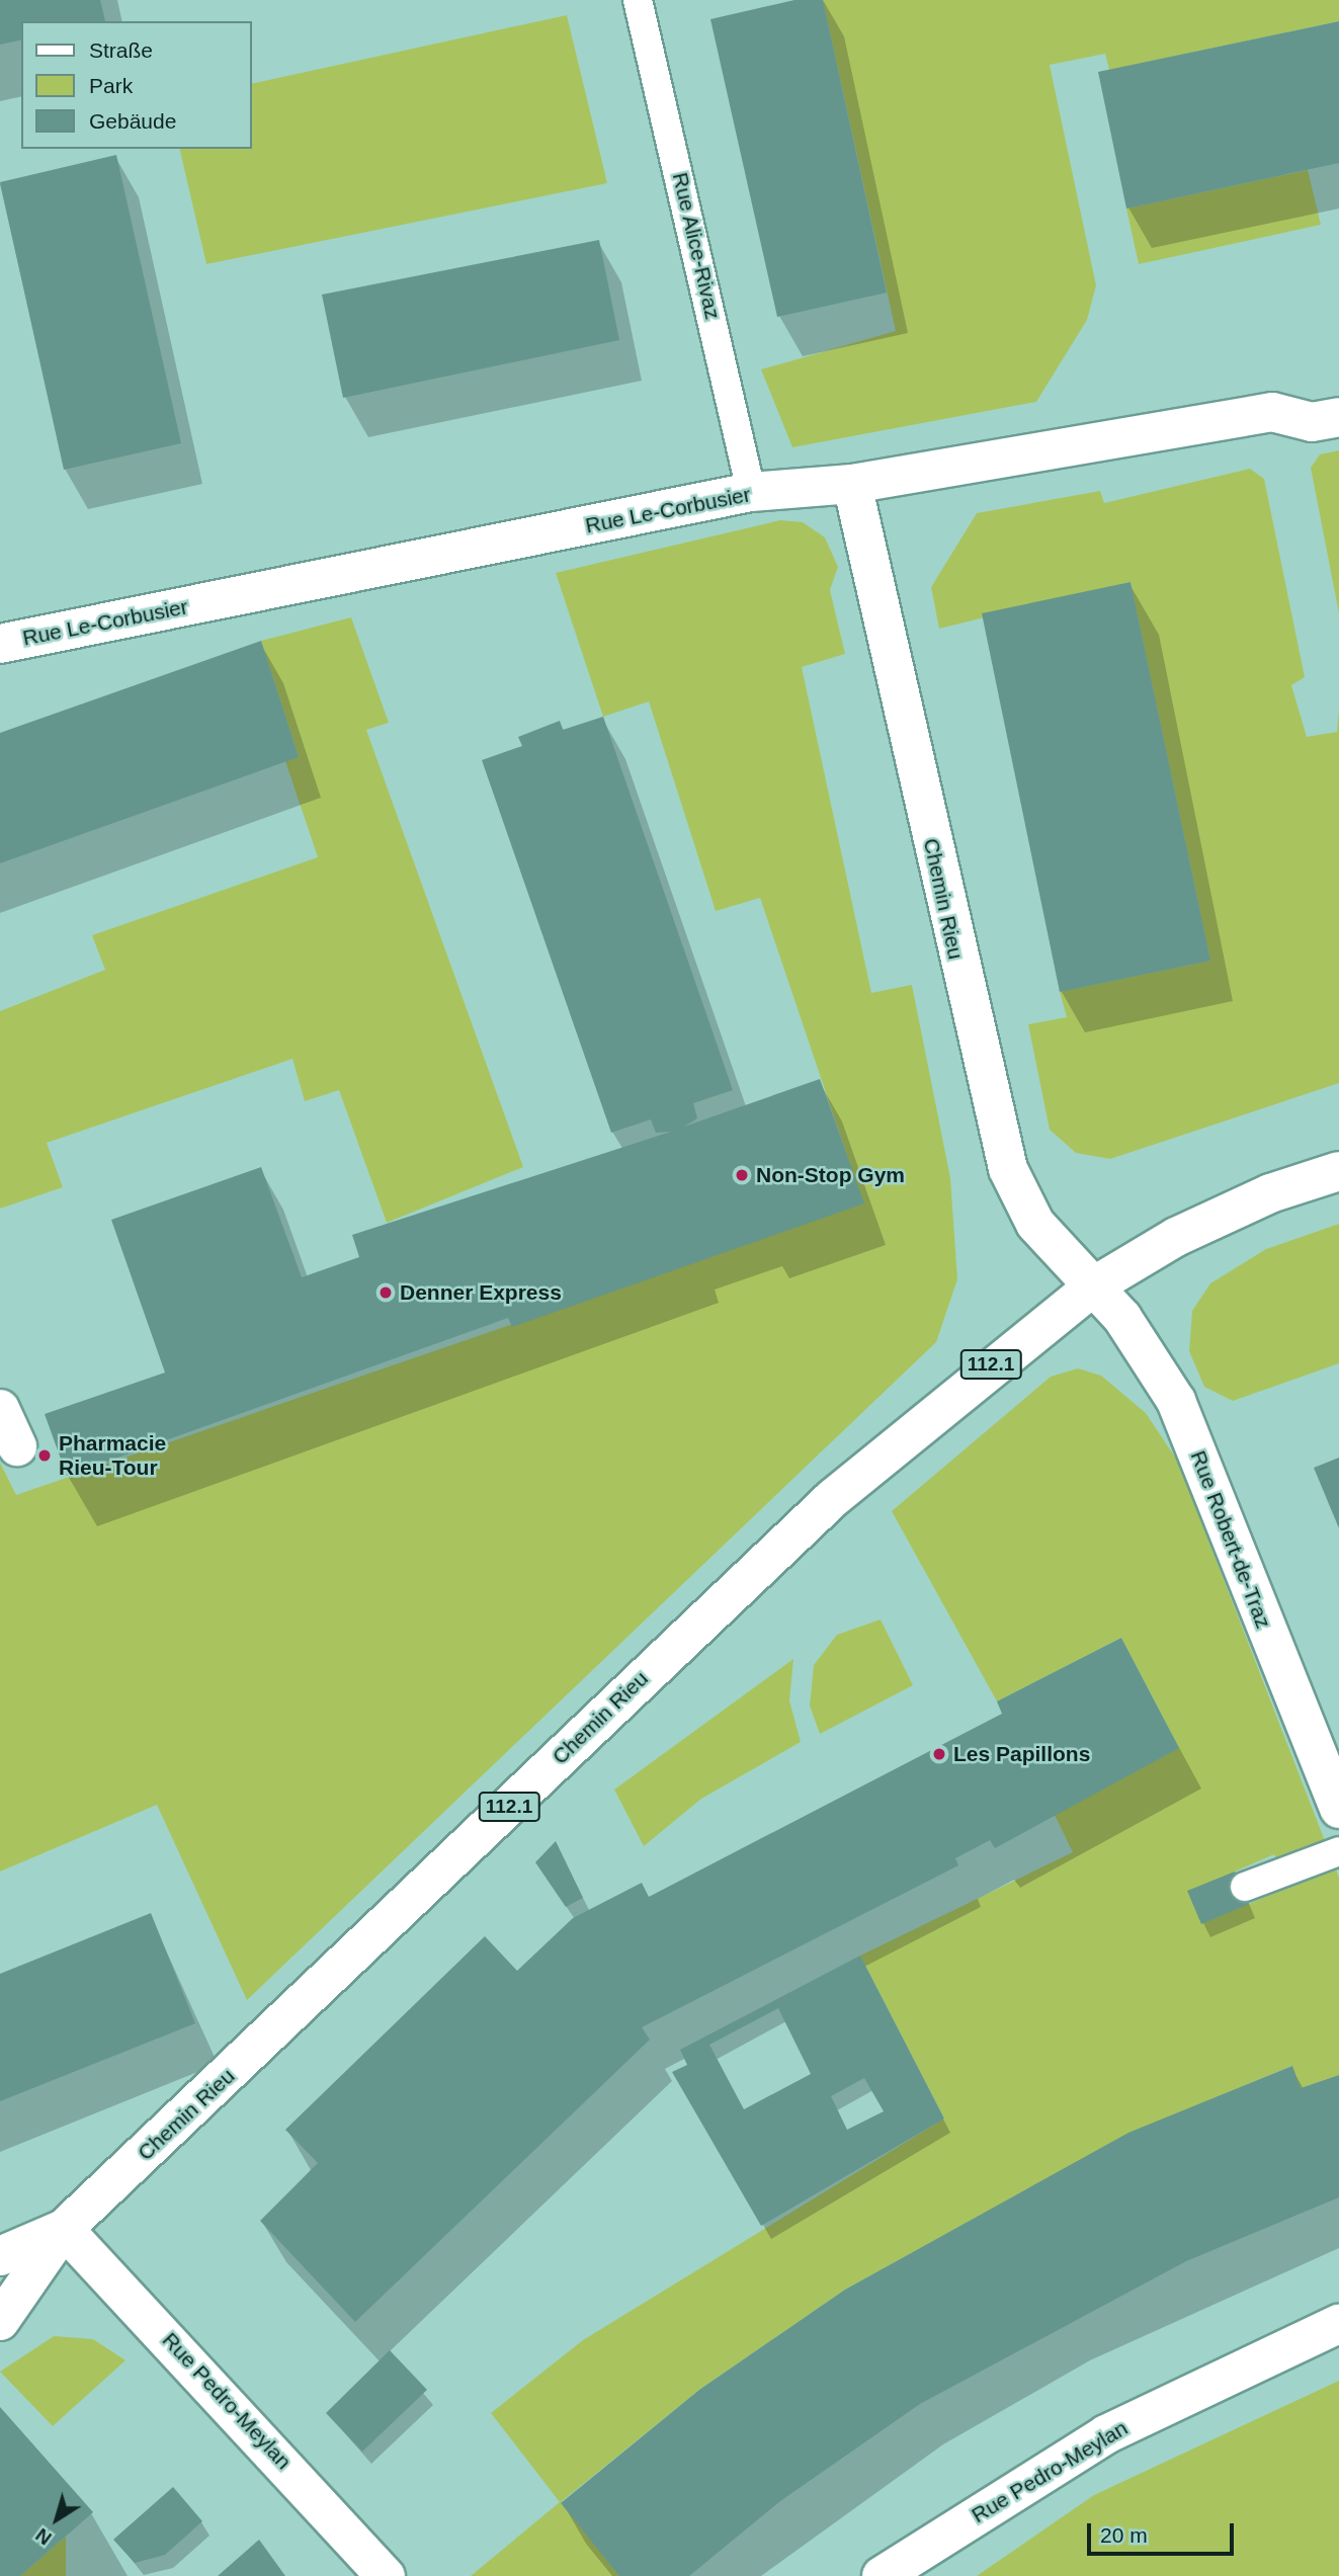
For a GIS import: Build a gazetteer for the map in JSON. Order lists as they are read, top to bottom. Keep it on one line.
{"streets":{"street":["Rue Le-Corbusier","Chemin Rieu","112.1","Rue Robert-de-Traz","Rue Pedro-Meylan"],"lane":["Rue Alice-Rivaz"]},"crossings":[["Rue Alice-Rivaz","Rue Le-Corbusier"],["Rue Le-Corbusier","Chemin Rieu"],["Chemin Rieu","Rue Robert-de-Traz"],["Chemin Rieu","Rue Pedro-Meylan"]],"places":["Non-Stop Gym","Denner Express","Pharmacie Rieu-Tour","Les Papillons"],"legend":["Straße","Park","Gebäude"],"scale_bar":"20 m","north":"bottom left"}
